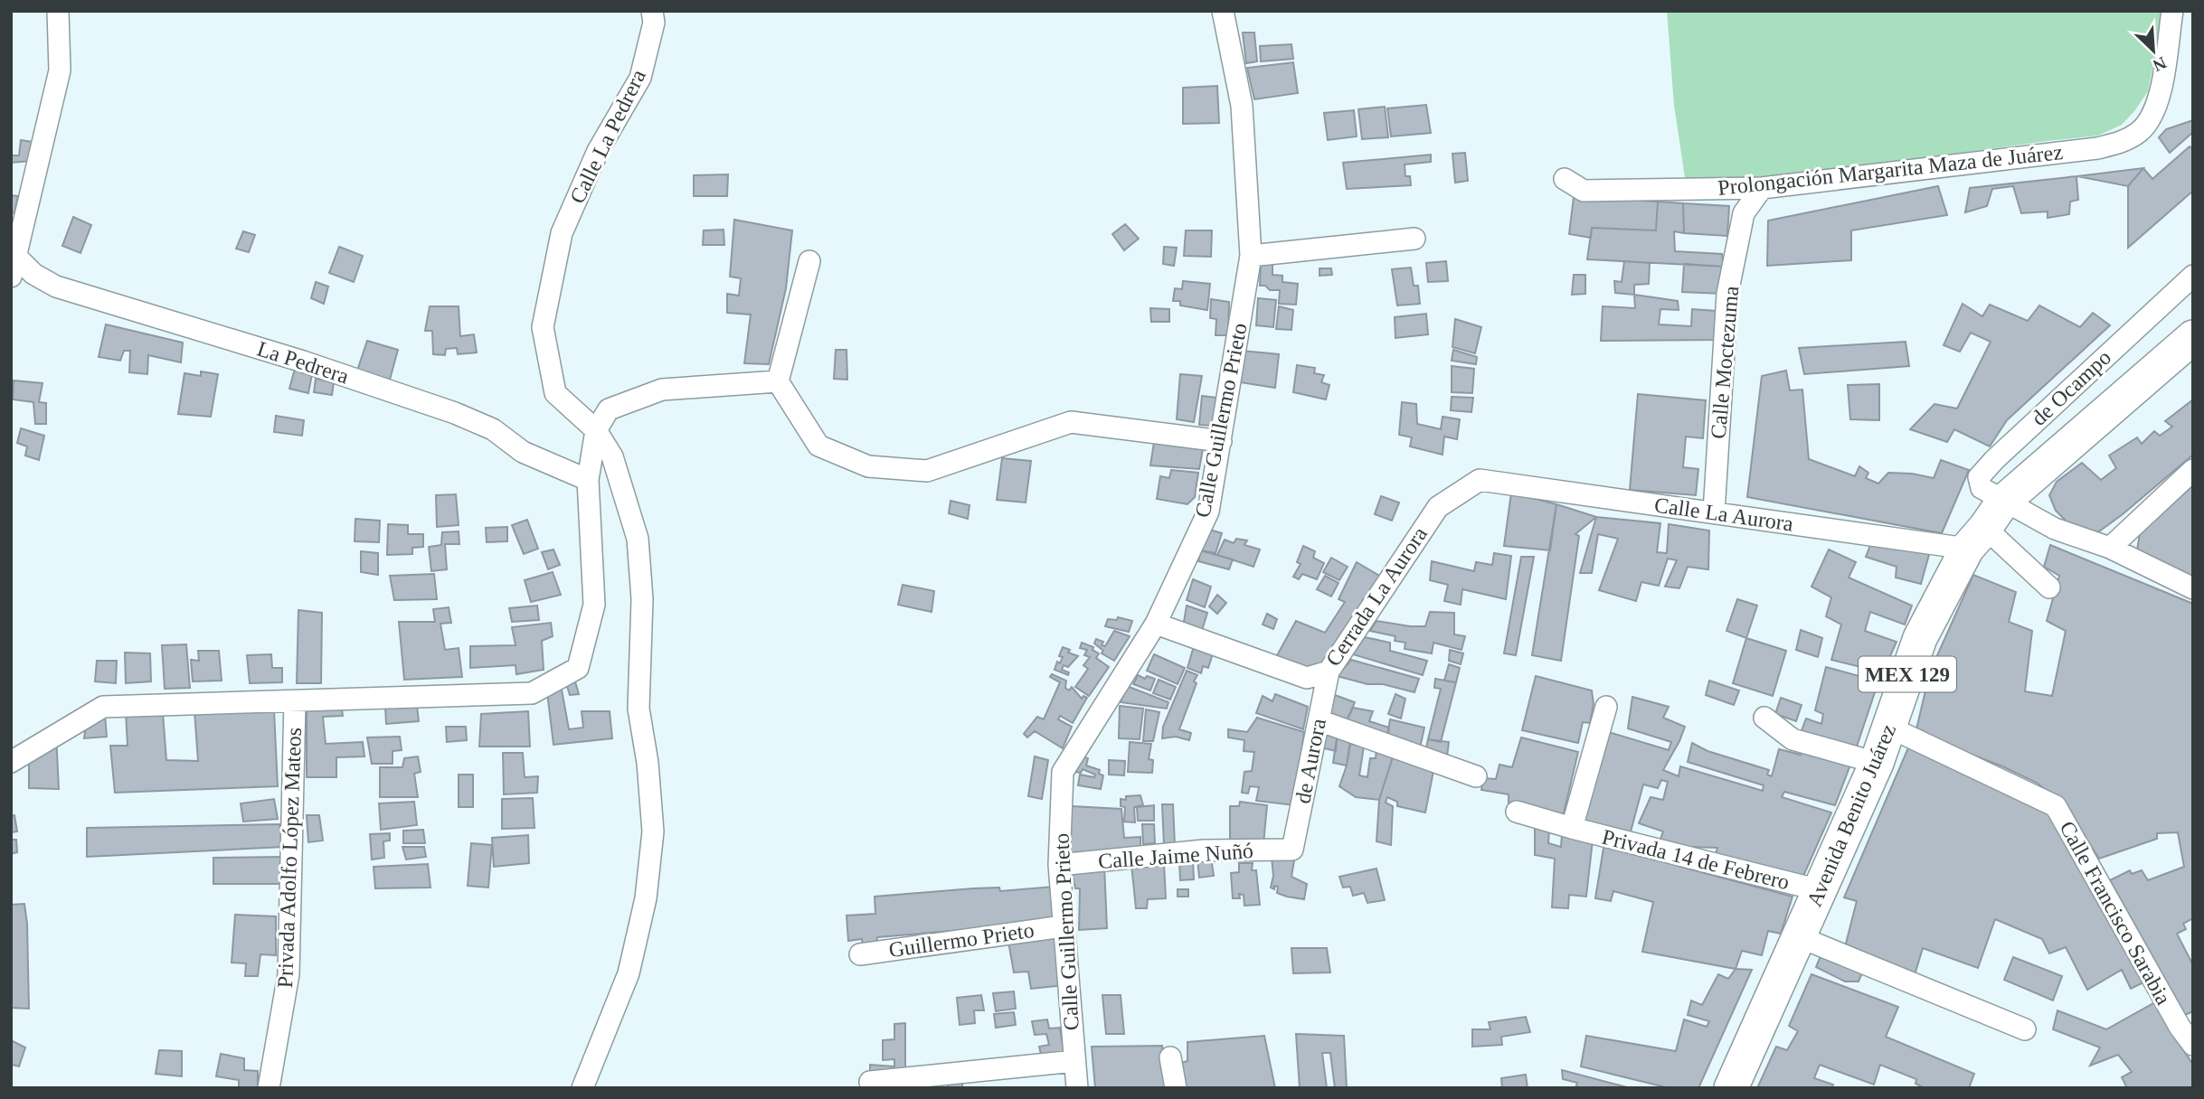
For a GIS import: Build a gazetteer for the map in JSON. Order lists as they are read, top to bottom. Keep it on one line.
{"streets":{"main road":["MEX 129","Avenida Benito Juárez"],"street":["Calle La Pedrera","Prolongación Margarita Maza de Juárez","La Pedrera","Calle Moctezuma","de Ocampo","Calle Guillermo Prieto","Calle La Aurora","Cerrada La Aurora","de Aurora","Calle Jaime Nuñó","Privada Adolfo López Mateos","Privada 14 de Febrero","Calle Francisco Sarabia","Guillermo Prieto"]},"crossings":[["Prolongación Margarita Maza de Juárez","Calle Moctezuma"],["La Pedrera","Privada Adolfo López Mateos"],["Calle Moctezuma","Calle La Aurora"],["de Ocampo","Calle La Aurora"],["de Ocampo","Avenida Benito Juárez"],["Calle Guillermo Prieto","Cerrada La Aurora"],["Calle Guillermo Prieto","Calle Jaime Nuñó"],["Calle Guillermo Prieto","Guillermo Prieto"],["Calle La Aurora","Cerrada La Aurora"],["Calle La Aurora","Avenida Benito Juárez"],["Cerrada La Aurora","de Aurora"],["de Aurora","Calle Jaime Nuñó"],["Avenida Benito Juárez","Privada 14 de Febrero"],["Avenida Benito Juárez","Calle Francisco Sarabia"]],"north":"bottom right"}
